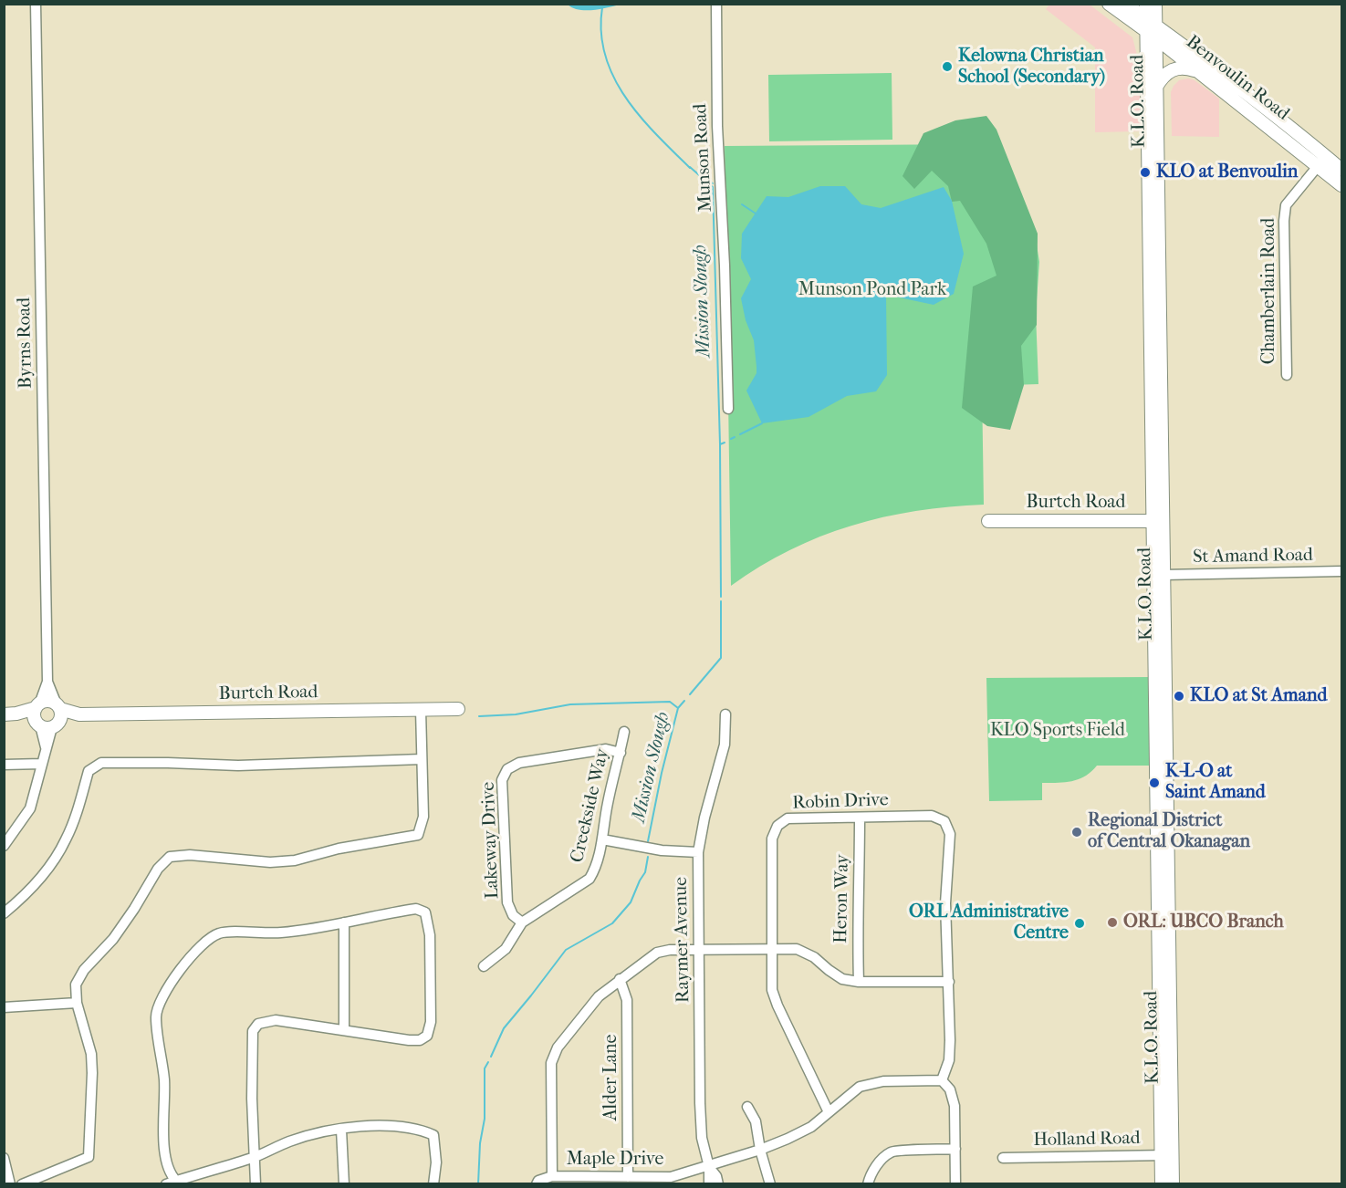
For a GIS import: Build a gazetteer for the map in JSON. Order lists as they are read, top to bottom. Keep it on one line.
{"streets":{"main road":["Benvoulin Road","K.L.O. Road","Burtch Road"],"street":["Munson Road","Chamberlain Road","Byrns Road","St Amand Road","Robin Drive","Creekside Way","Lakeway Drive","Heron Way","Raymer Avenue","Alder Lane","Holland Road","Maple Drive"]},"crossings":[["Benvoulin Road","K.L.O. Road"],["Benvoulin Road","Chamberlain Road"],["K.L.O. Road","Burtch Road"],["K.L.O. Road","St Amand Road"],["K.L.O. Road","Holland Road"],["Byrns Road","Burtch Road"],["Robin Drive","Heron Way"],["Robin Drive","Maple Drive"],["Creekside Way","Lakeway Drive"],["Raymer Avenue","Maple Drive"],["Alder Lane","Maple Drive"]],"water":["Mission Slough"],"parks":["Munson Pond Park","KLO Sports Field"],"places":["Kelowna Christian School (Secondary)","KLO at Benvoulin","KLO at St Amand","K-L-O at Saint Amand","Regional District of Central Okanagan","ORL: UBCO Branch","ORL Administrative Centre"]}
